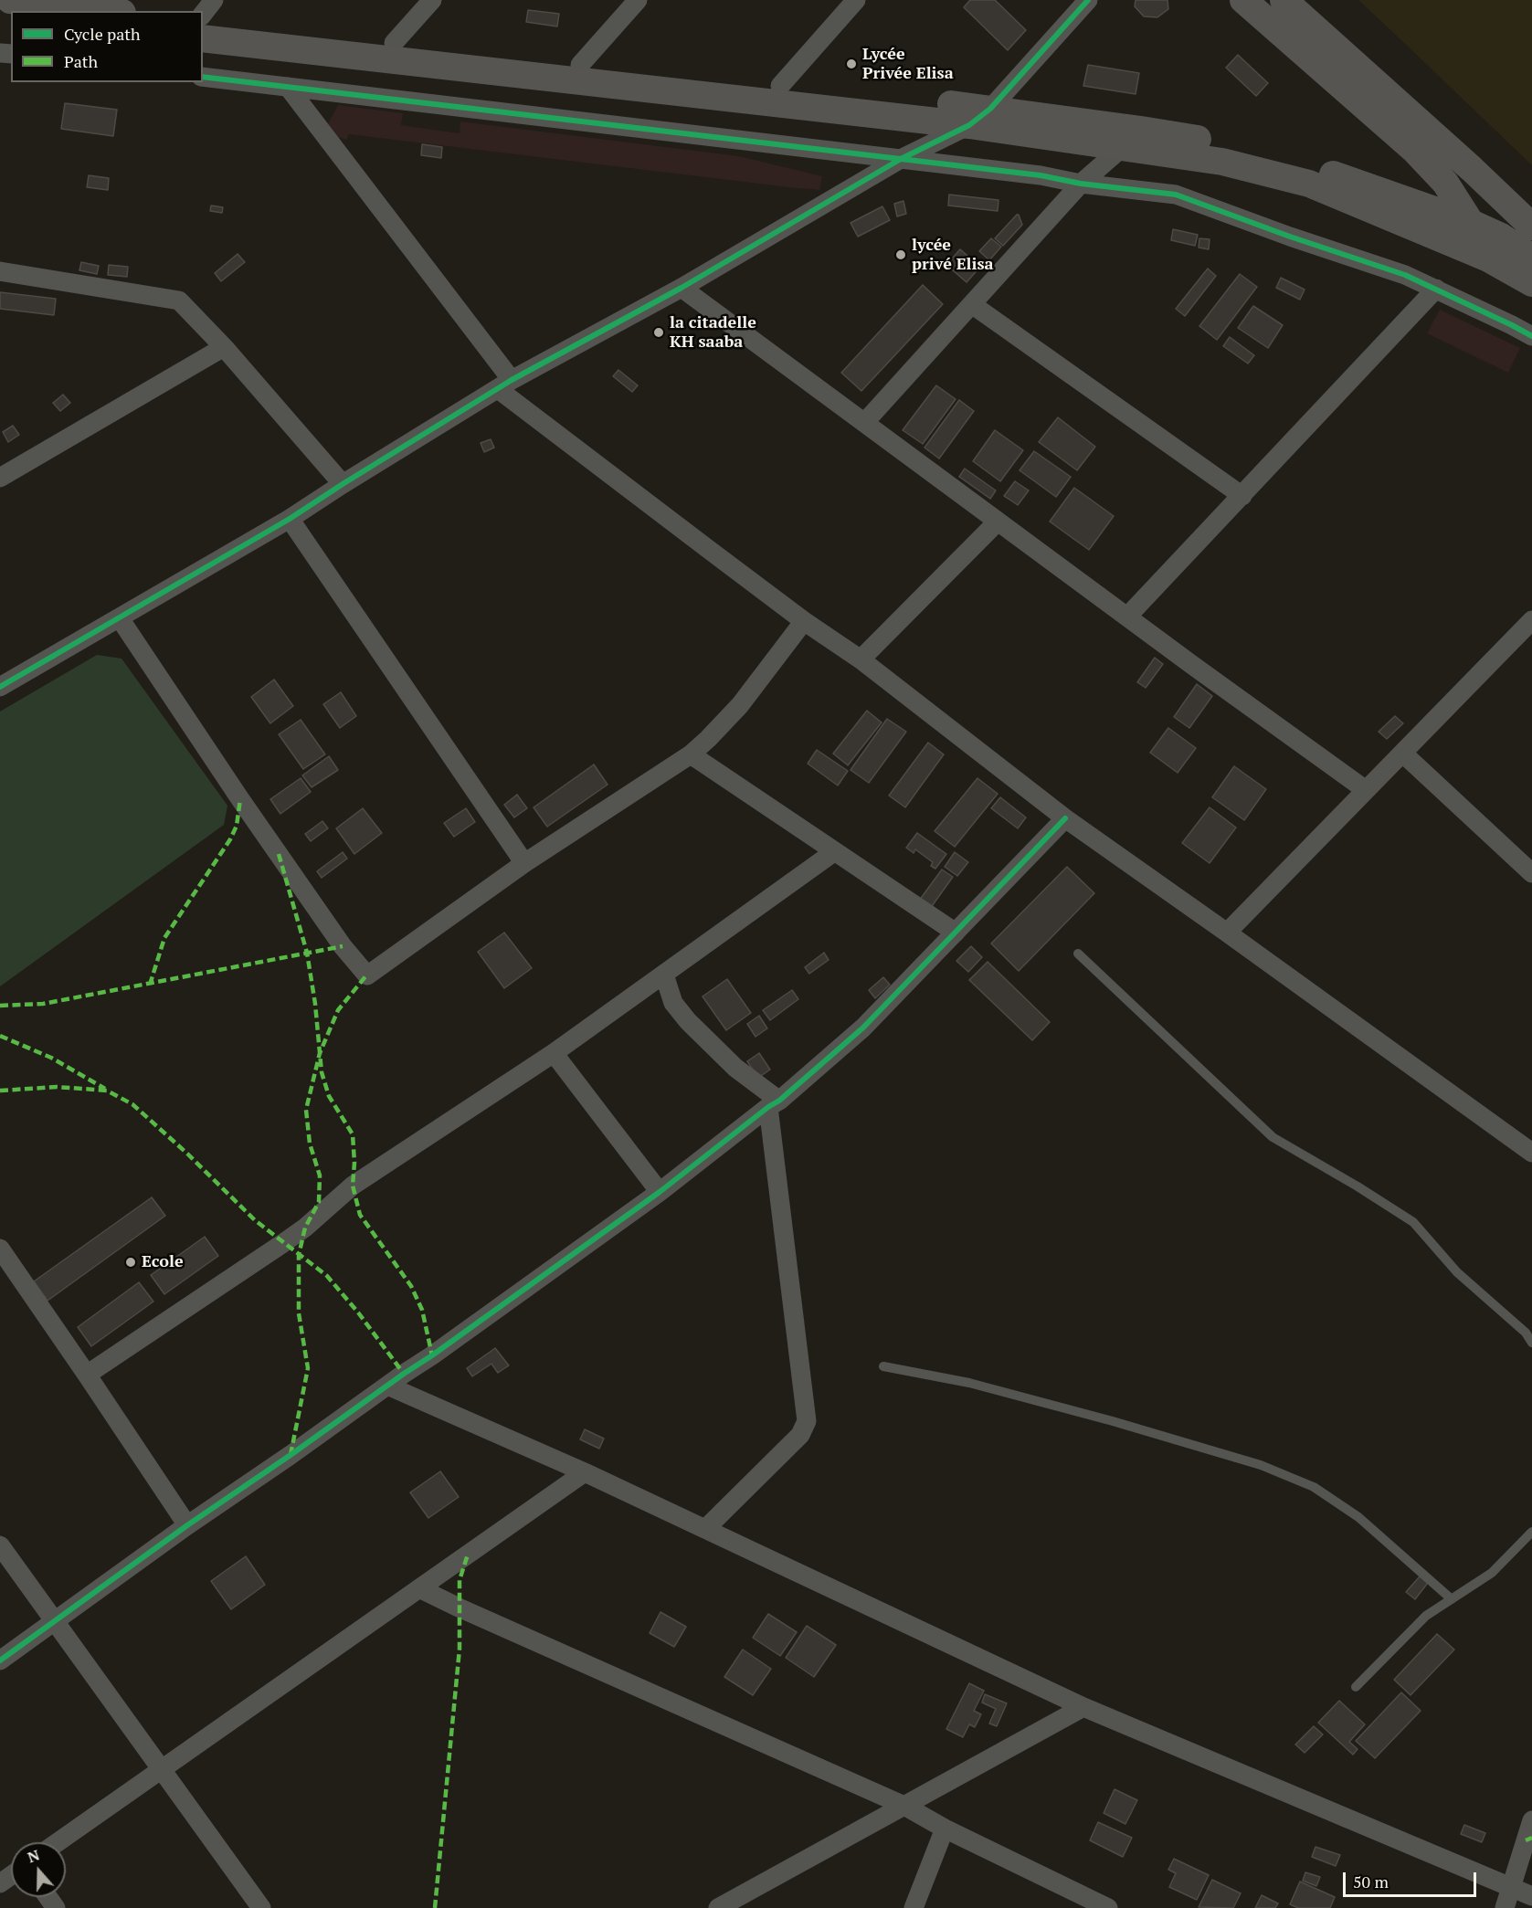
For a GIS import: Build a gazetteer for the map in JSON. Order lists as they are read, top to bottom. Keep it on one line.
{"places":["Lycée Privée Elisa","lycée privé Elisa","la citadelle KH saaba","Ecole"],"legend":["Cycle path","Path"],"scale_bar":"50 m","north":"top"}
